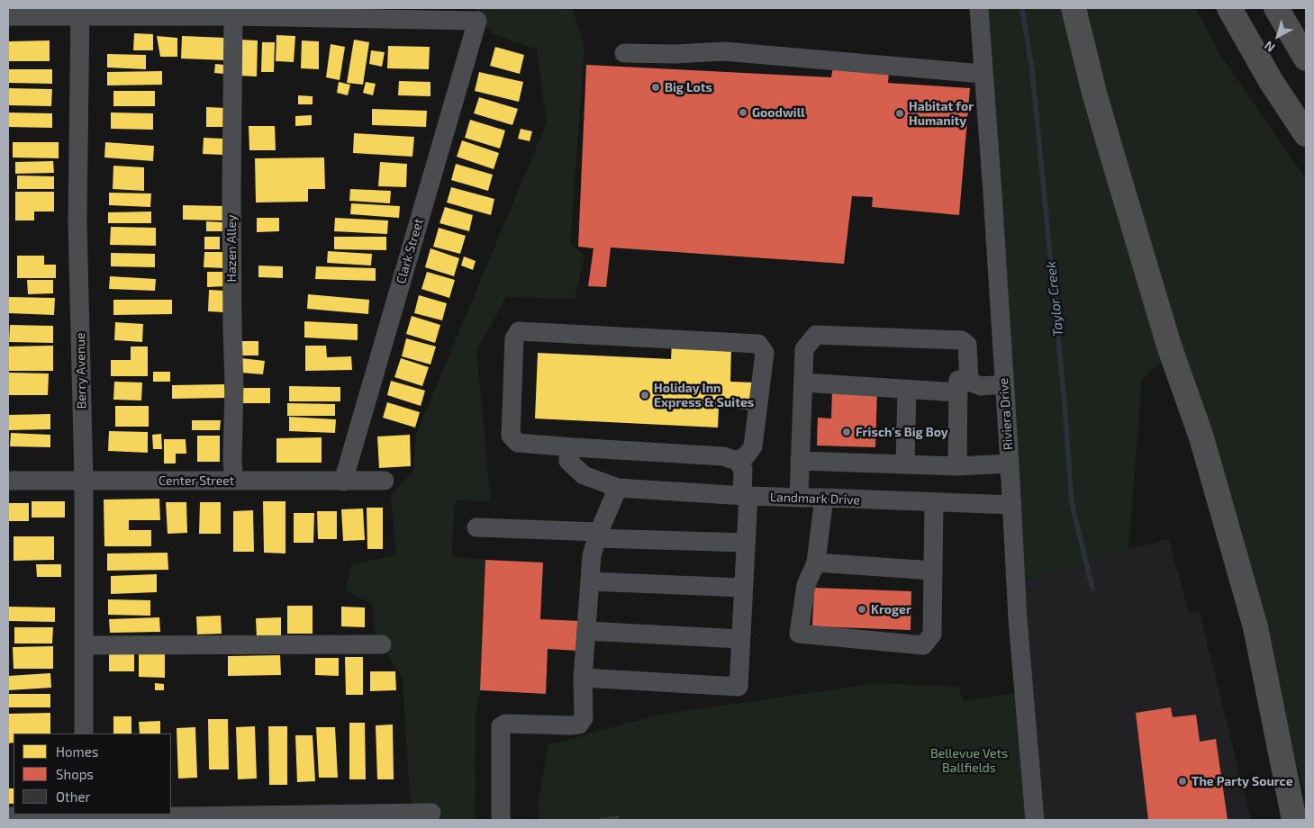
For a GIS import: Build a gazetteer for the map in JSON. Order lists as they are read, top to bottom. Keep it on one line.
{"streets":{"street":["Hazen Alley","Clark Street","Berry Avenue","Riviera Drive","Center Street","Landmark Drive"]},"crossings":[["Hazen Alley","Clark Street"],["Hazen Alley","Center Street"],["Clark Street","Center Street"],["Berry Avenue","Center Street"],["Riviera Drive","Landmark Drive"]],"water":["Taylor Creek"],"parks":["Bellevue Vets Ballfields"],"places":["Big Lots","Goodwill","Habitat for Humanity","Holiday Inn Express & Suites","Frisch's Big Boy","Kroger","The Party Source"],"legend":["Homes","Shops","Other"],"north":"bottom left"}
